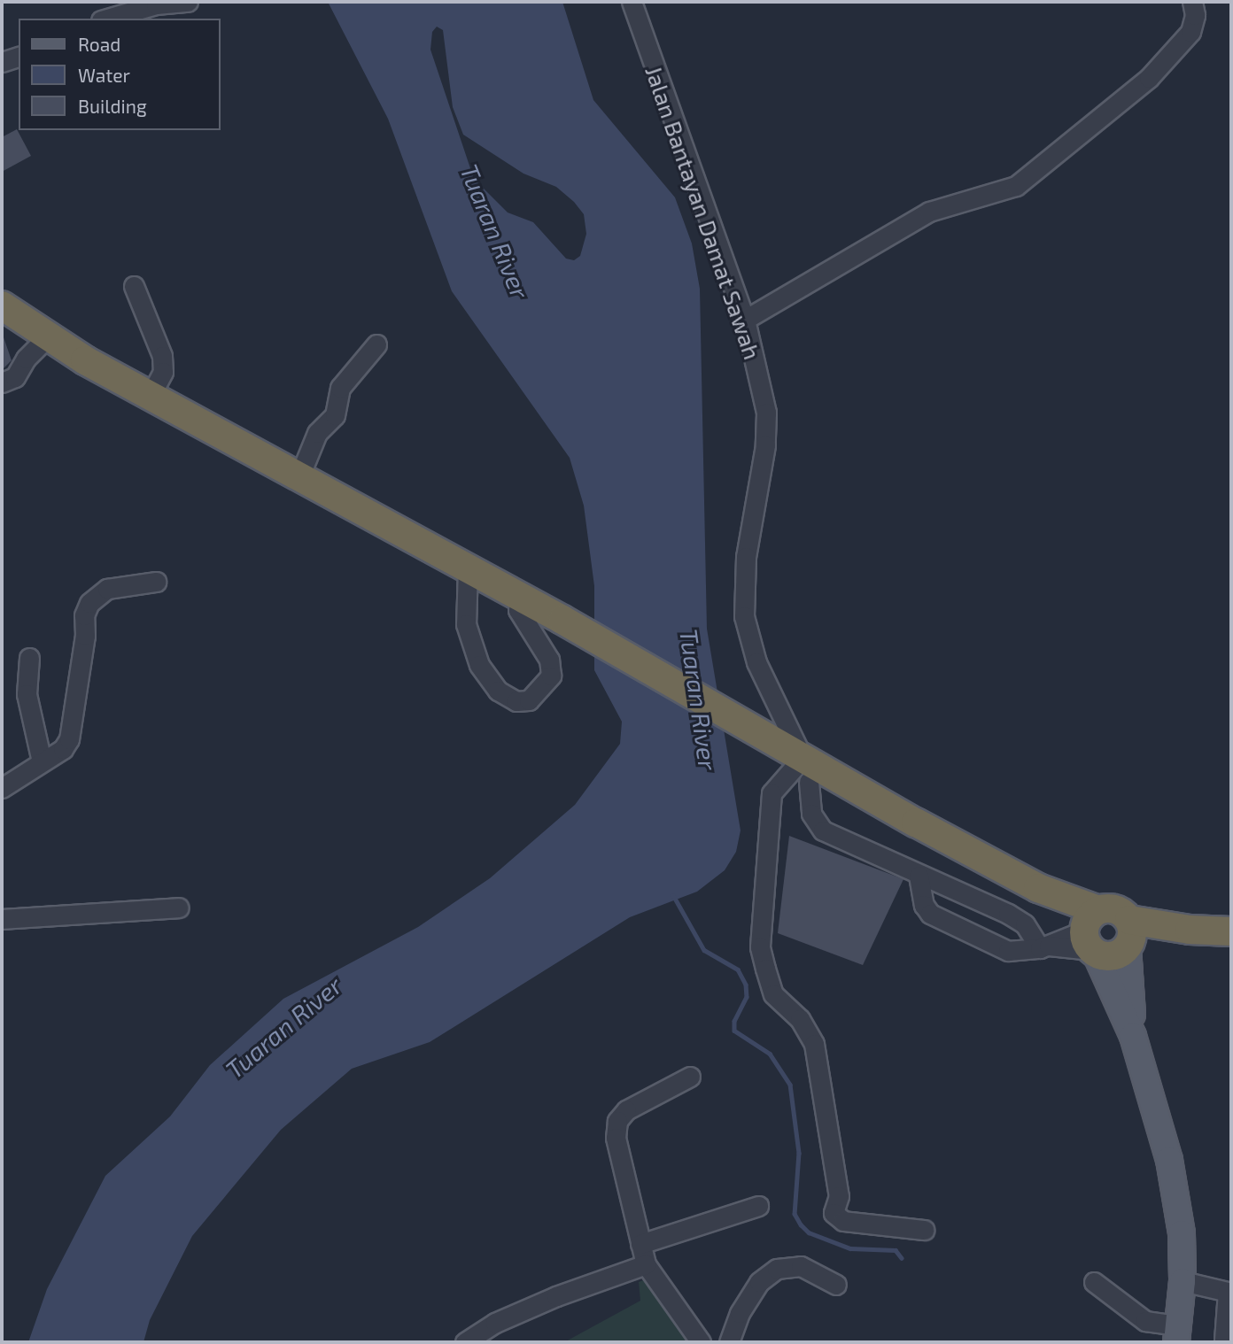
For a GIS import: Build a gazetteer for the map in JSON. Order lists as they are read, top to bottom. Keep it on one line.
{"streets":{"street":["Jalan Bantayan Damat Sawah"]},"water":["Tuaran River"],"legend":["Road","Water","Building"]}
